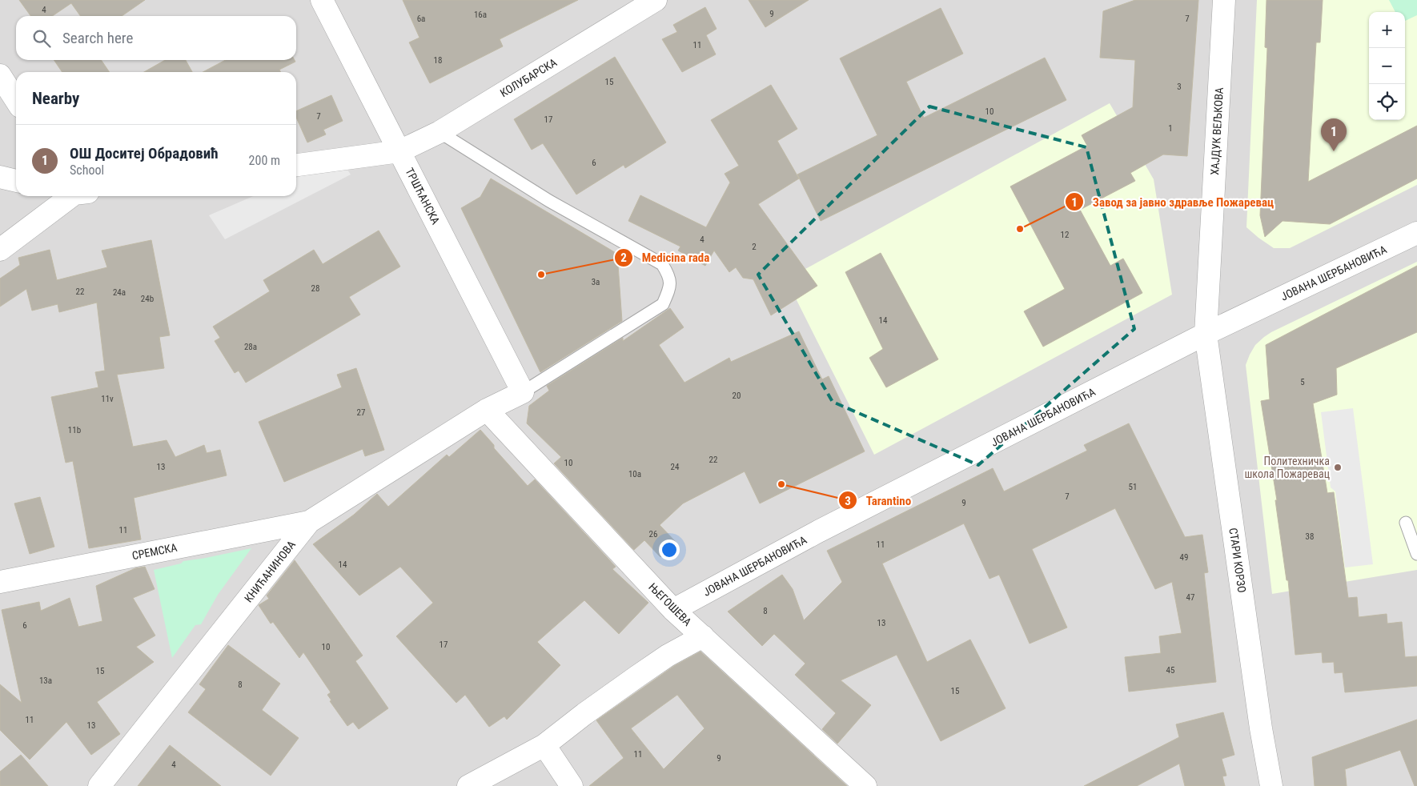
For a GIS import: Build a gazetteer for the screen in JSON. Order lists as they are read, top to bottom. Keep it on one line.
{"streets":{"street":["КОЛУБАРСКА","ХАЈДУК ВЕЉКОВА","ТРШЋАНСКА","ЈОВАНА ШЕРБАНОВИЋА","СРЕМСКА","СТАРИ КОРЗО","КНИЋАНИНОВА","ЊЕГОШЕВА"]},"crossings":[["КОЛУБАРСКА","ТРШЋАНСКА"],["ХАЈДУК ВЕЉКОВА","ЈОВАНА ШЕРБАНОВИЋА"],["ХАЈДУК ВЕЉКОВА","СТАРИ КОРЗО"],["ТРШЋАНСКА","КНИЋАНИНОВА"],["ЈОВАНА ШЕРБАНОВИЋА","СТАРИ КОРЗО"],["ЈОВАНА ШЕРБАНОВИЋА","ЊЕГОШЕВА"],["СРЕМСКА","КНИЋАНИНОВА"],["КНИЋАНИНОВА","ЊЕГОШЕВА"]],"places":["Завод за јавно здравље Пожаревац","Medicina rada","Политехничка школа Пожаревац","Tarantino"],"house_numbers":["4","9","16a","6a","7","11","18","15","3","10","7","17","1","6","12","4","2","3a","28","22","24a","24b","14","28a","5","20","11v","27","11b","22","10","13","24","10a","51","7","9","11","26","38","11","49","14","47","8","13","6","17","10","45","15","13a","8","15","11","13","11","9","4"],"page":{"map_buttons":["+","−"],"search":"Search here","heading":"Nearby","pins":"1","list":[{"mark":"1","name":"ОШ Доситеј Обрадовић","note":"School","value":"200 m"}]}}
